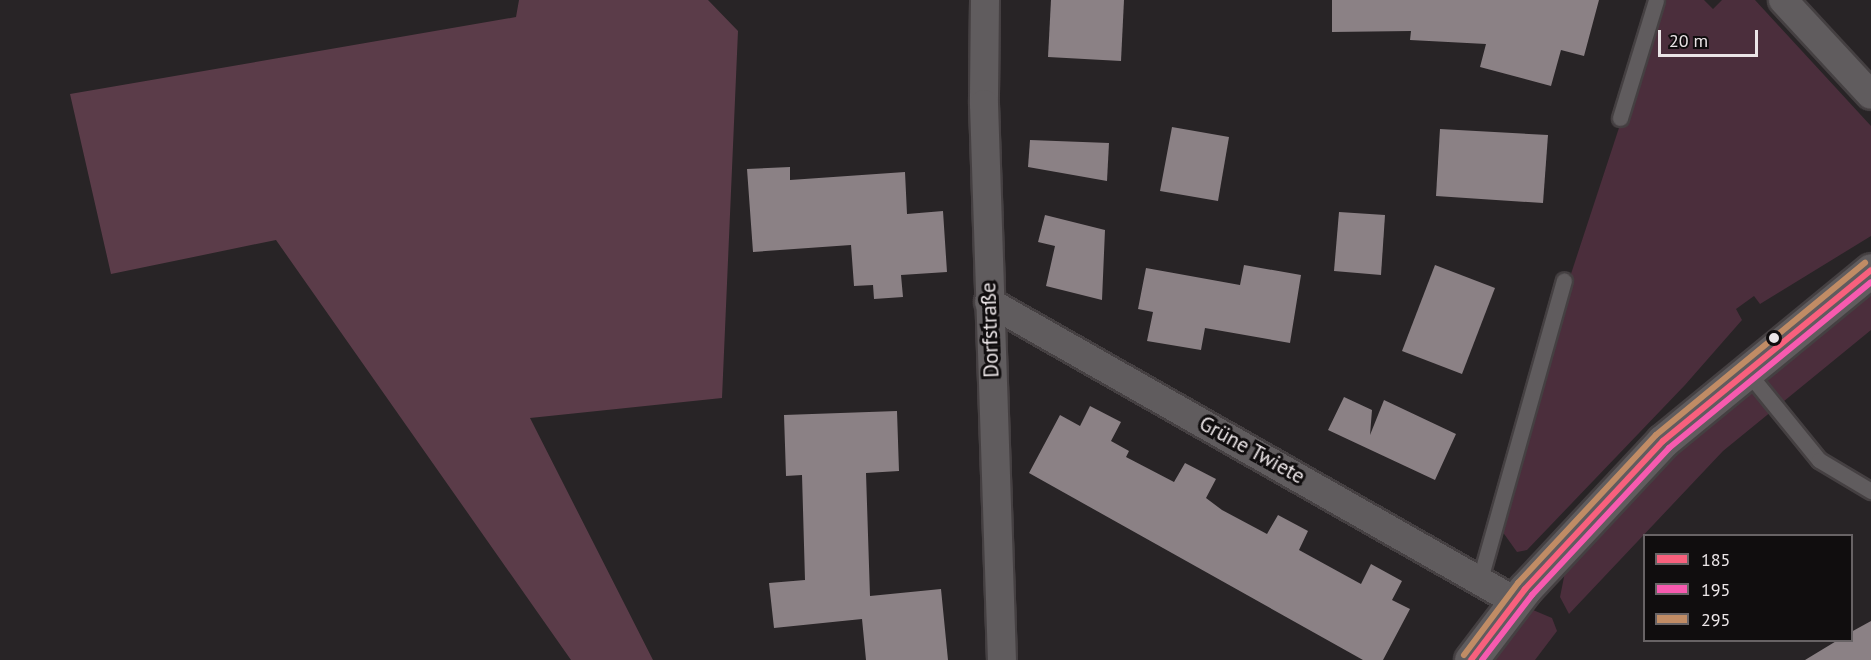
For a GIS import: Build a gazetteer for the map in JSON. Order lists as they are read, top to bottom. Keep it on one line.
{"streets":{"street":["Dorfstraße","Grüne Twiete"]},"crossings":[["Dorfstraße","Grüne Twiete"]],"lines":["transit line 295","transit line 185","transit line 195"],"legend":["185","195","295"],"scale_bar":"20 m"}
